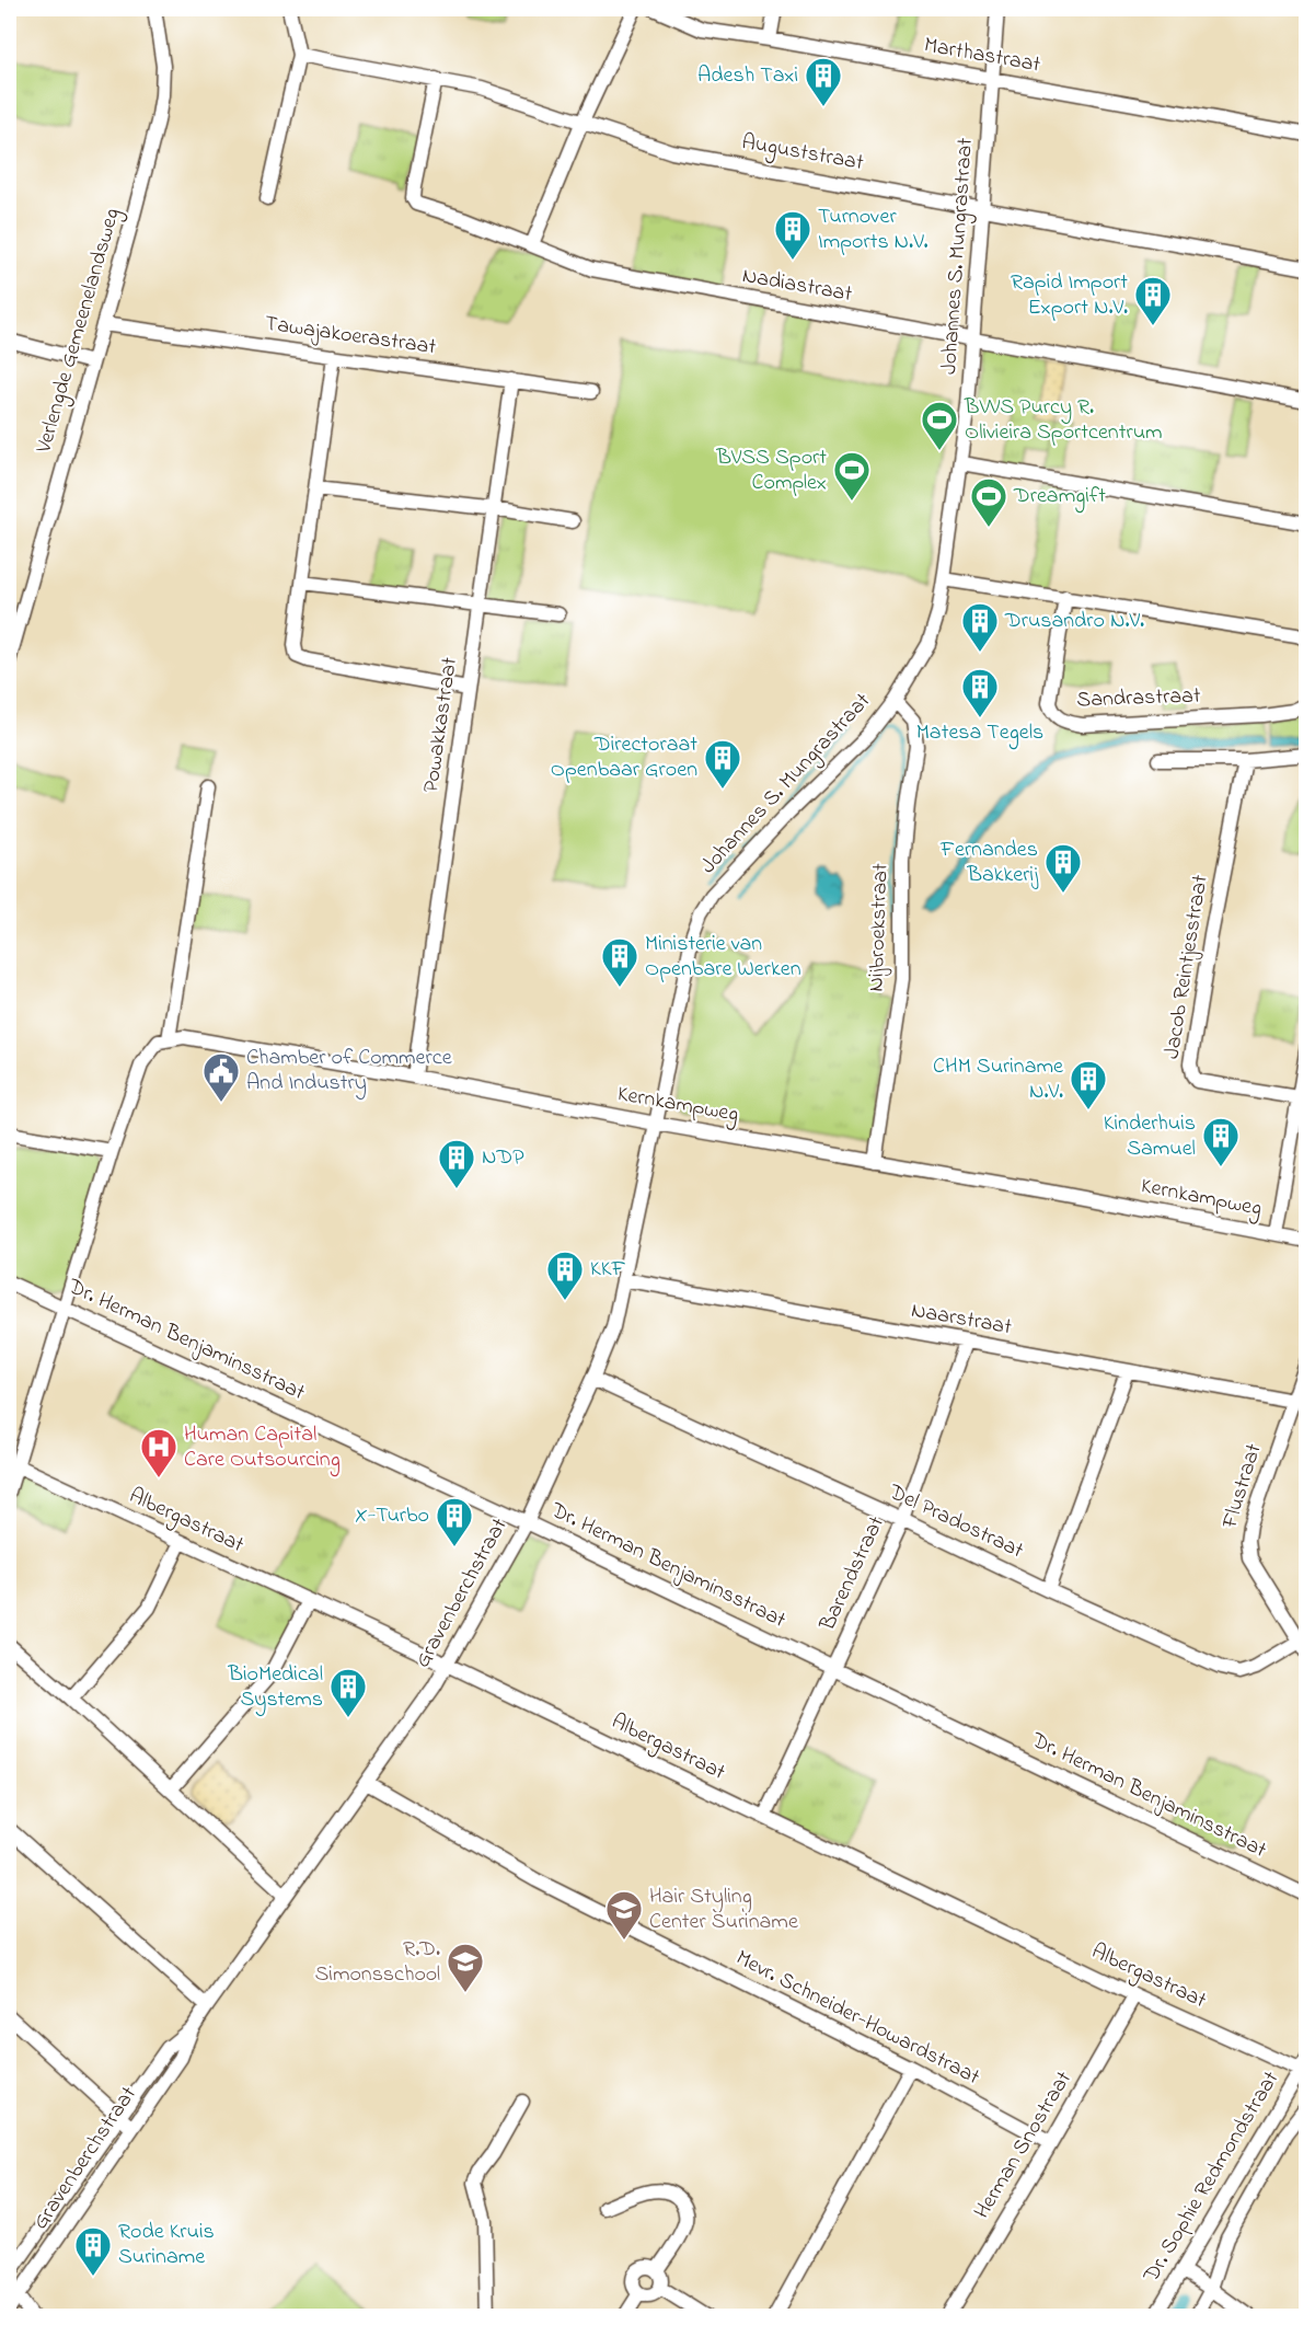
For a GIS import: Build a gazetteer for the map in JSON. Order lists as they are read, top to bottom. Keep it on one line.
{"streets":{"street":["Marthastraat","Auguststraat","Johannes S. Mungrastraat","Nadiastraat","Verlengde Gemeenelandsweg","Tawajakoerastraat","Sandrastraat","Powakkastraat","Nijbroekstraat","Jacob Reintjesstraat","Kernkampweg","Naarstraat","Dr. Herman Benjaminsstraat","Flustraat","Albergastraat","Del Pradostraat","Barendstraat","Gravenberchstraat","Mevr. Schneider-Howardstraat","Herman Snostraat","Dr. Sophie Redmondstraat"]},"crossings":[["Marthastraat","Johannes S. Mungrastraat"],["Auguststraat","Johannes S. Mungrastraat"],["Auguststraat","Nadiastraat"],["Johannes S. Mungrastraat","Nadiastraat"],["Johannes S. Mungrastraat","Nijbroekstraat"],["Johannes S. Mungrastraat","Kernkampweg"],["Johannes S. Mungrastraat","Gravenberchstraat"],["Verlengde Gemeenelandsweg","Tawajakoerastraat"],["Tawajakoerastraat","Powakkastraat"],["Powakkastraat","Kernkampweg"],["Nijbroekstraat","Kernkampweg"],["Kernkampweg","Gravenberchstraat"],["Naarstraat","Flustraat"],["Naarstraat","Barendstraat"],["Naarstraat","Gravenberchstraat"],["Dr. Herman Benjaminsstraat","Barendstraat"],["Dr. Herman Benjaminsstraat","Gravenberchstraat"],["Flustraat","Del Pradostraat"],["Albergastraat","Barendstraat"],["Albergastraat","Gravenberchstraat"],["Albergastraat","Herman Snostraat"],["Albergastraat","Dr. Sophie Redmondstraat"],["Del Pradostraat","Barendstraat"],["Del Pradostraat","Gravenberchstraat"],["Gravenberchstraat","Mevr. Schneider-Howardstraat"],["Mevr. Schneider-Howardstraat","Herman Snostraat"]],"places":{"building":["Adesh Taxi","Turnover Imports N.V.","Rapid Import Export N.V.","Drusandro N.V.","Matesa Tegels","Directoraat Openbaar Groen","Fernandes Bakkerij","Ministerie van Openbare Werken","CHM Suriname N.V.","Kinderhuis Samuel","NDP","KKF","X-Turbo","BioMedical Systems","Rode Kruis Suriname"],"sports":["BVVS Purcy R. Olivieira Sportcentrum","BVSS Sport Complex","Dreamgift"],"public building":["Chamber of Commerce And Industry"],"hospital":["Human Capital Care Outsourcing"],"school or university":["Hair Styling Center Suriname","R.D. Simonsschool"]}}
